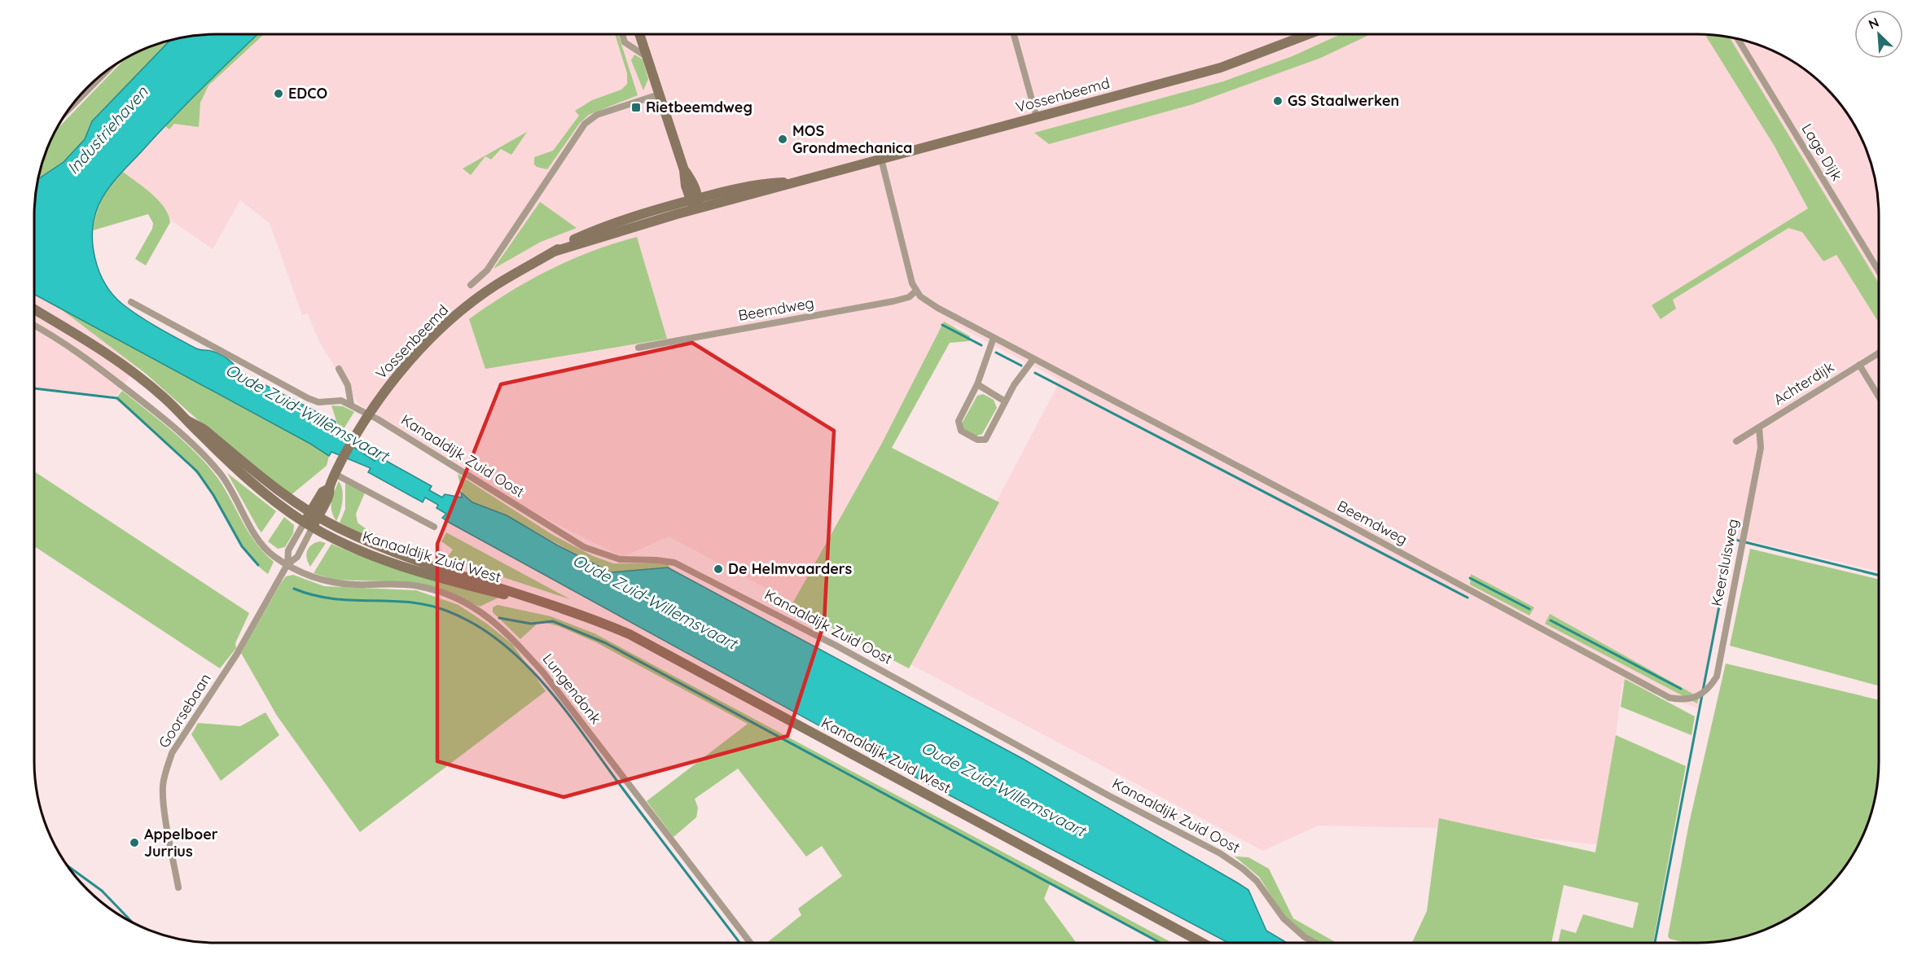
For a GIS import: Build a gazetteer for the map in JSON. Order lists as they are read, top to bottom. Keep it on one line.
{"streets":{"main road":["Vossenbeemd","Kanaaldijk Zuid West"],"street":["Lage Dijk","Beemdweg","Achterdijk","Kanaaldijk Zuid Oost","Keersluisweg","Lungendonk","Goorsebaan"]},"crossings":[["Vossenbeemd","Kanaaldijk Zuid Oost"],["Vossenbeemd","Kanaaldijk Zuid West"],["Vossenbeemd","Goorsebaan"],["Beemdweg","Keersluisweg"],["Achterdijk","Keersluisweg"],["Kanaaldijk Zuid West","Goorsebaan"],["Lungendonk","Goorsebaan"]],"water":["Industriehaven","Oude Zuid-Willemsvaart"],"places":{"other":["EDCO","GS Staalwerken","MOS Grondmechanica","De Helmvaarders","Appelboer Jurrius"],"transit":["Rietbeemdweg"]},"north":"top left"}
